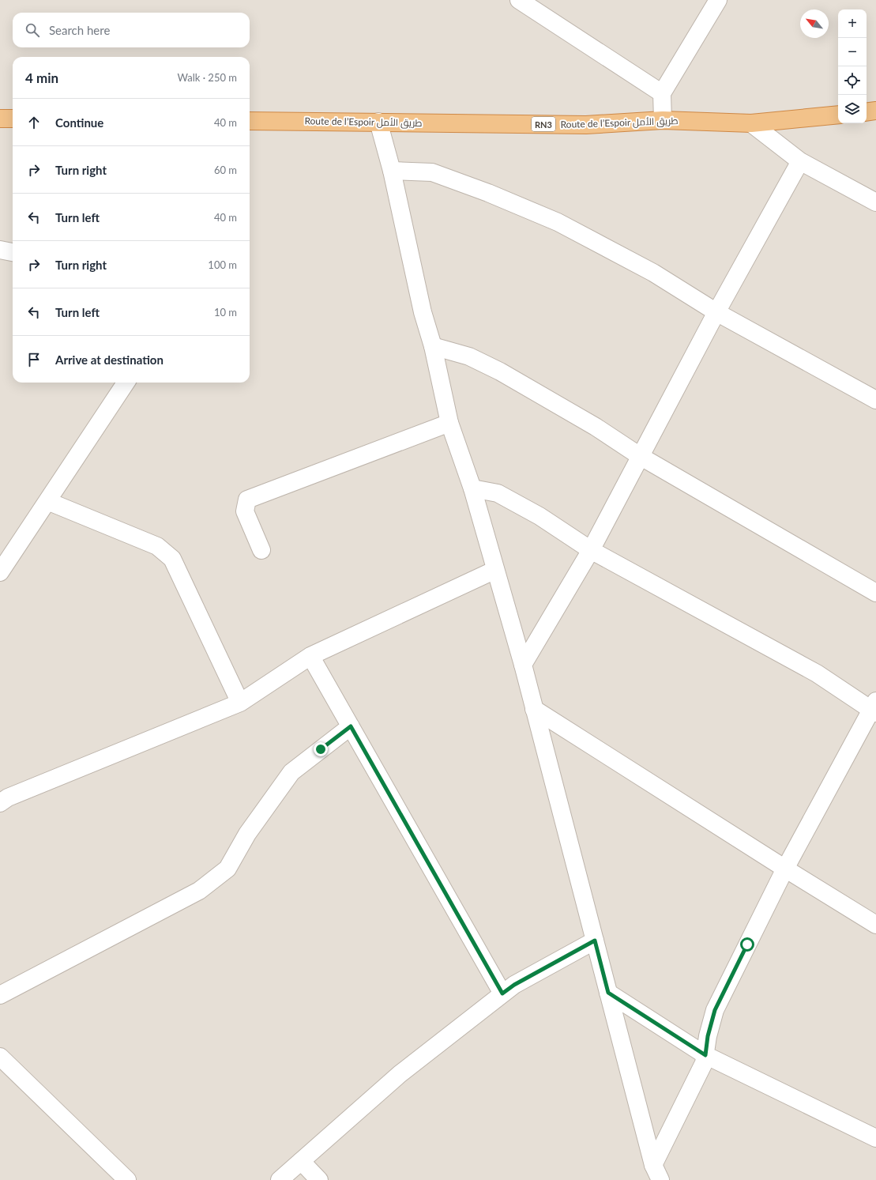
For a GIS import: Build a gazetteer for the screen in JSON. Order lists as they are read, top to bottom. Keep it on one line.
{"streets":{"highway":["Route de l’Espoir طريق الأمل","RN3"]},"north":"top left","page":{"map_buttons":["+","−"],"search":"Search here","heading":["4 min","Walk · 250 m"],"list":[["Continue","40 m"],["Turn right","60 m"],["Turn left","40 m"],["Turn right","100 m"],["Turn left","10 m"],"Arrive at destination"]}}
